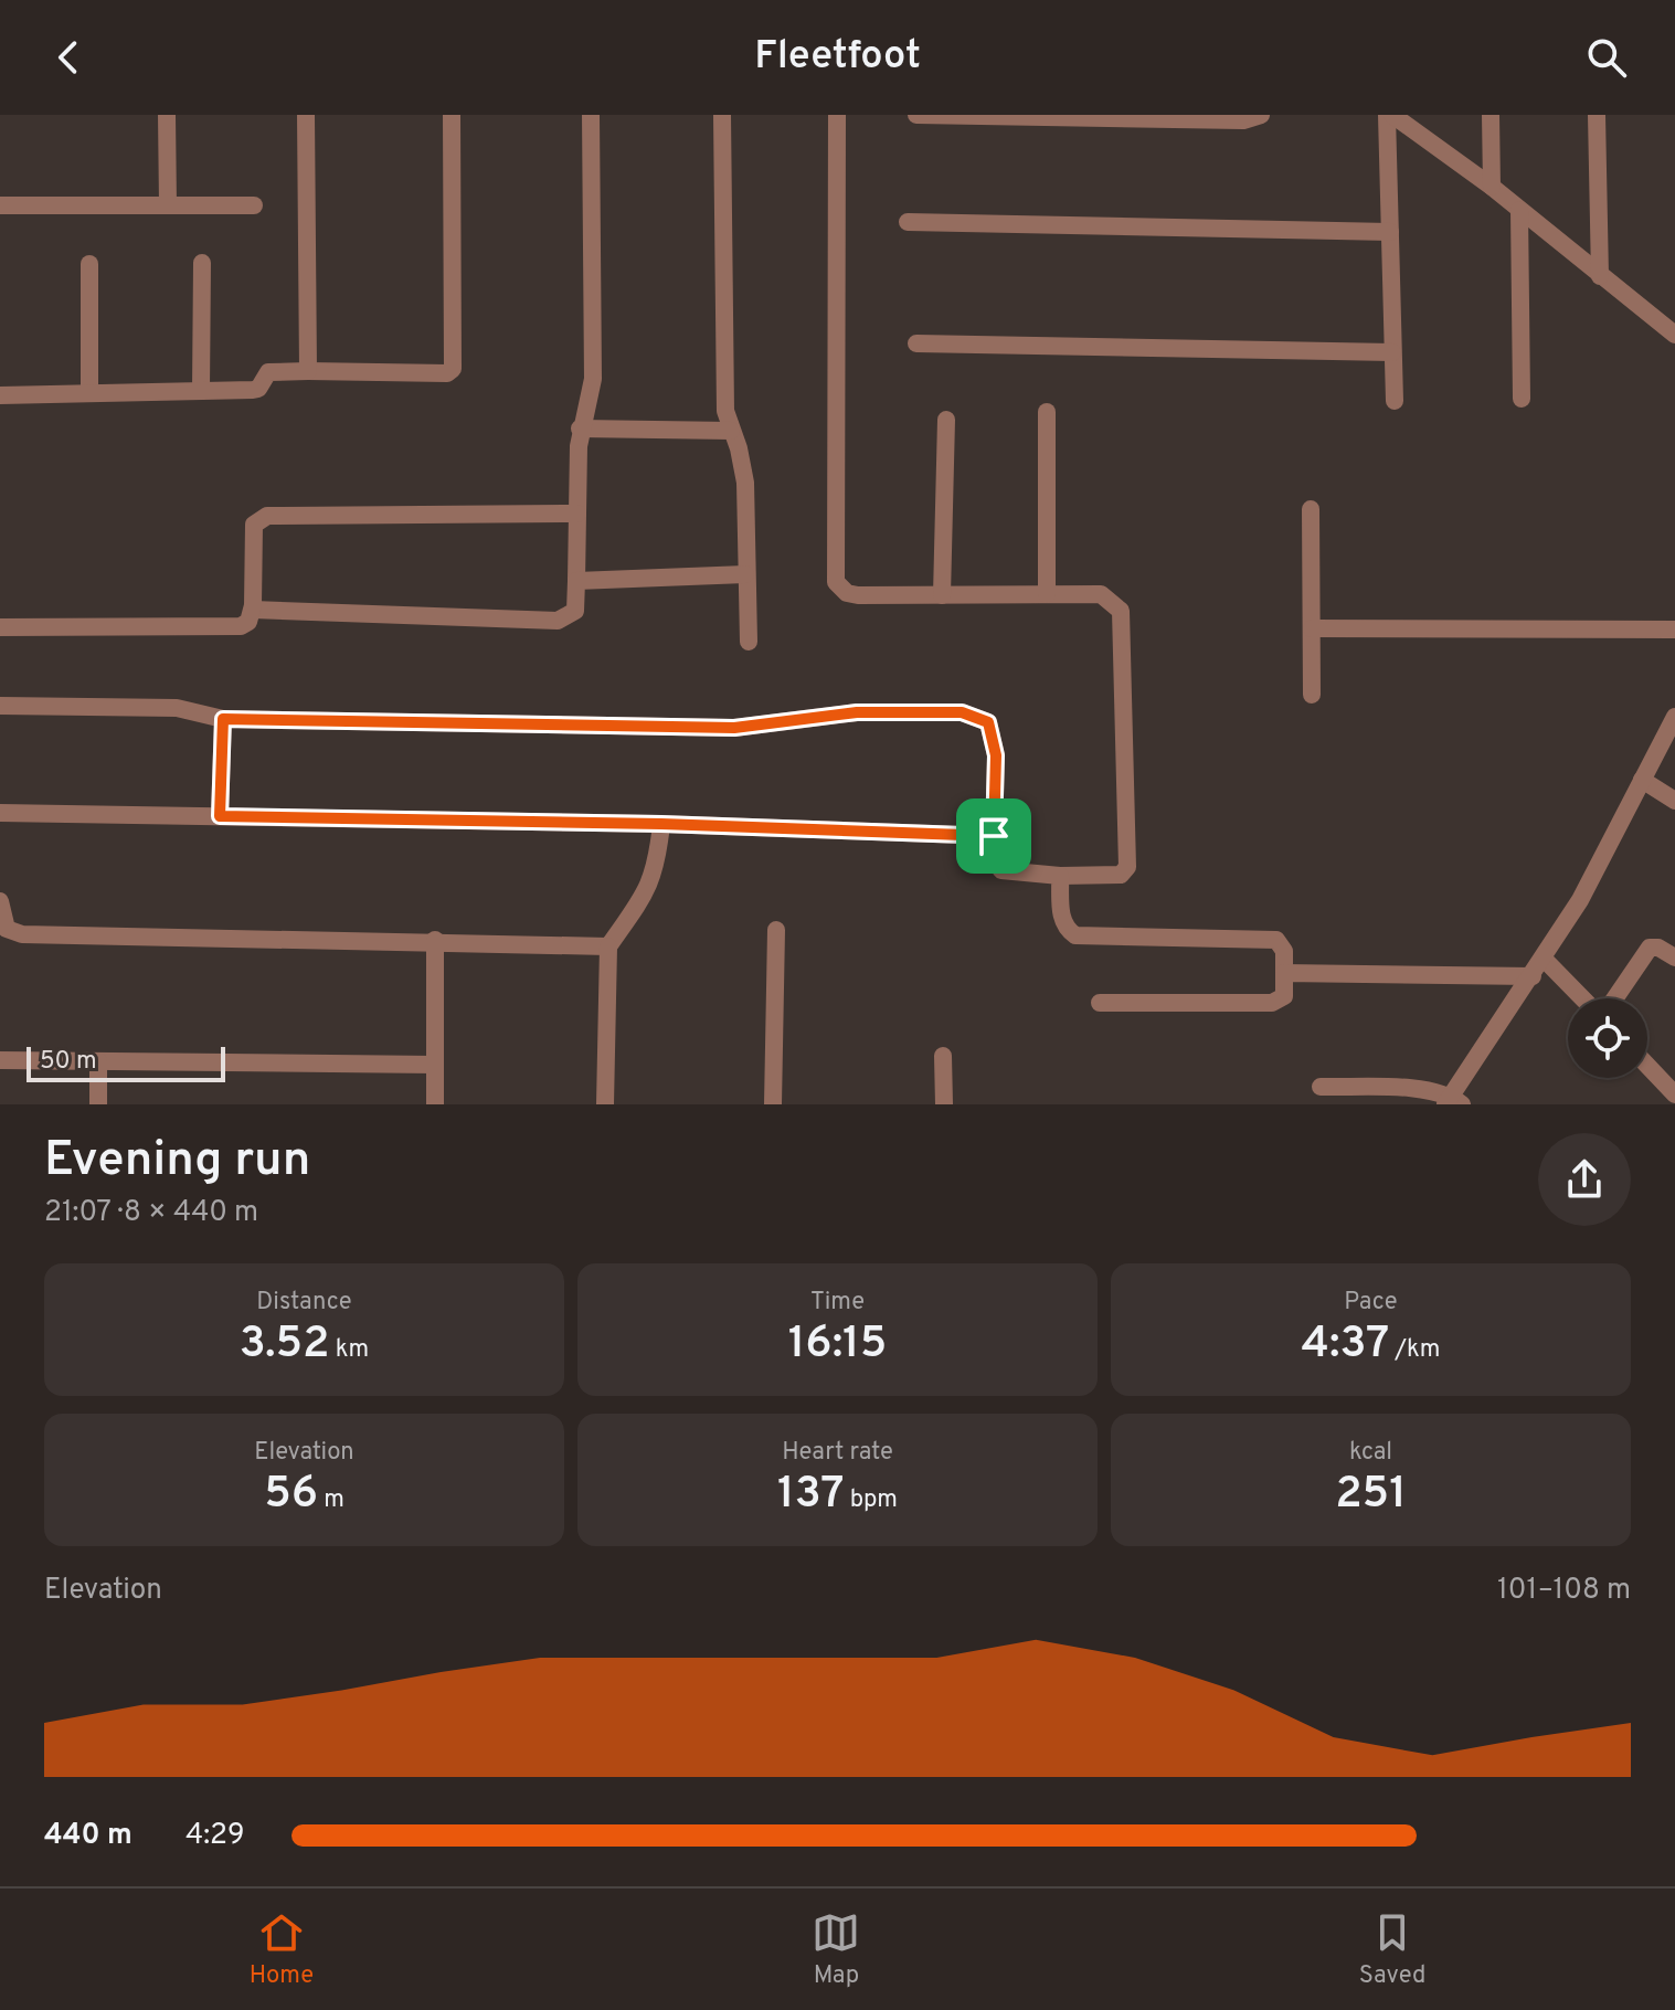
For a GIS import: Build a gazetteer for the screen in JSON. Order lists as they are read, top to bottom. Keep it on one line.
{"scale_bar":"50 m","page":{"header":"Fleetfoot","scale":"50 m","heading":["Evening run","21:07 · 8 × 440 m"],"stats":[["Distance","3.52 km"],["Time","16:15"],["Pace","4:37 /km"],["Elevation","56 m"],["Heart rate","137 bpm"],["kcal","251"]],"chart":["Elevation","101–108 m"],"list":[{"name":"440 m","note":"4:29"}],"tabs":["Home","Map","Saved"]}}
